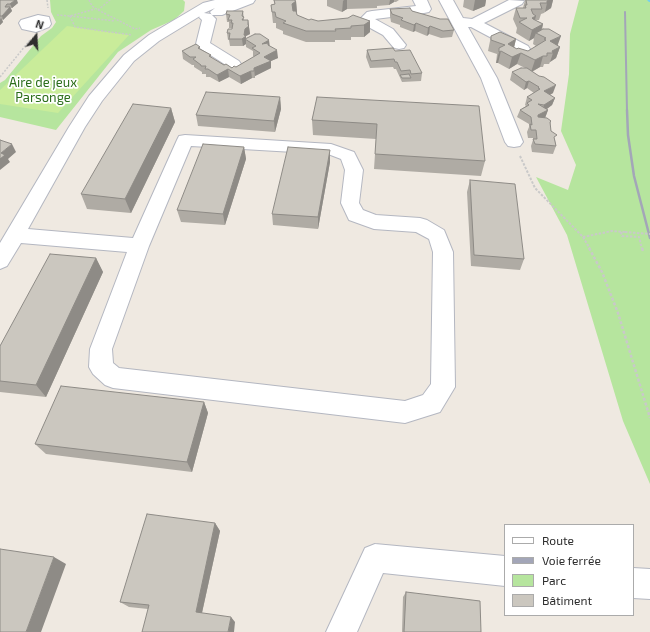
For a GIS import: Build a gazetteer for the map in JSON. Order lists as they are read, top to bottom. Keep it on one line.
{"parks":["Aire de jeux Parsonge"],"legend":["Route","Voie ferrée","Parc","Bâtiment"],"north":"top"}
